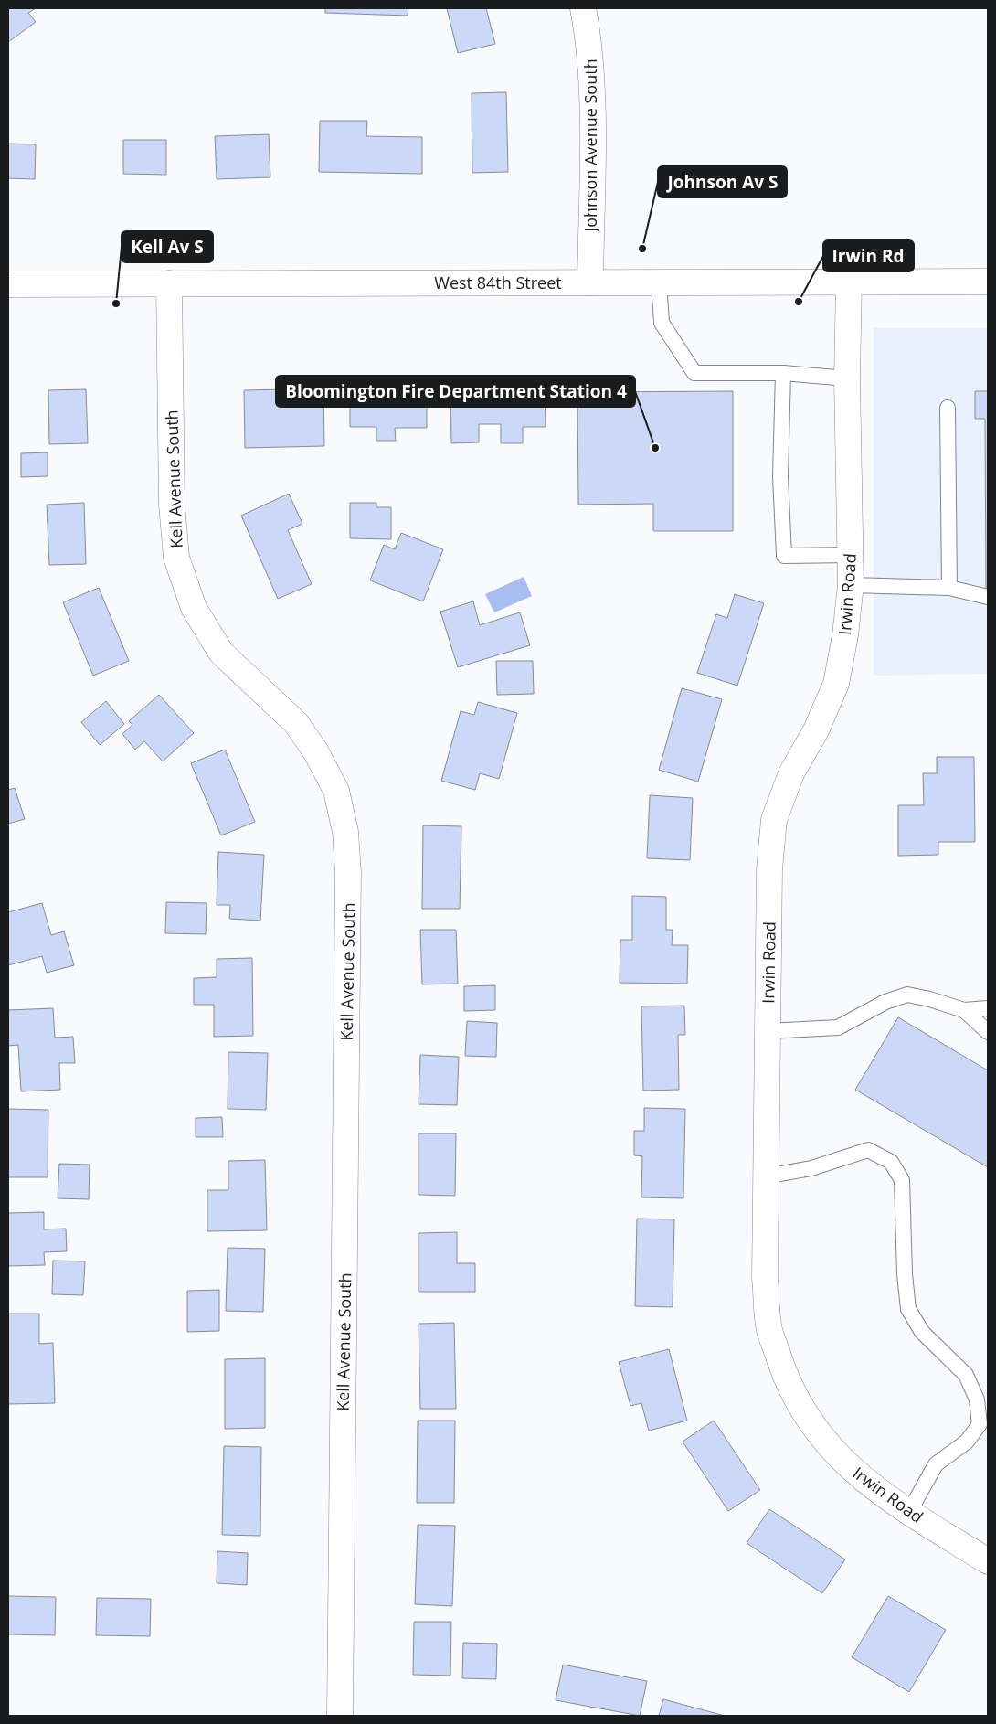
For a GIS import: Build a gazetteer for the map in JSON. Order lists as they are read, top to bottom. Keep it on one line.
{"streets":{"street":["Johnson Avenue South","West 84th Street","Kell Avenue South","Irwin Road"]},"crossings":[["Johnson Avenue South","West 84th Street"],["West 84th Street","Kell Avenue South"],["West 84th Street","Irwin Road"]],"places":["Johnson Av S","Irwin Rd","Kell Av S","Bloomington Fire Department Station 4"]}
